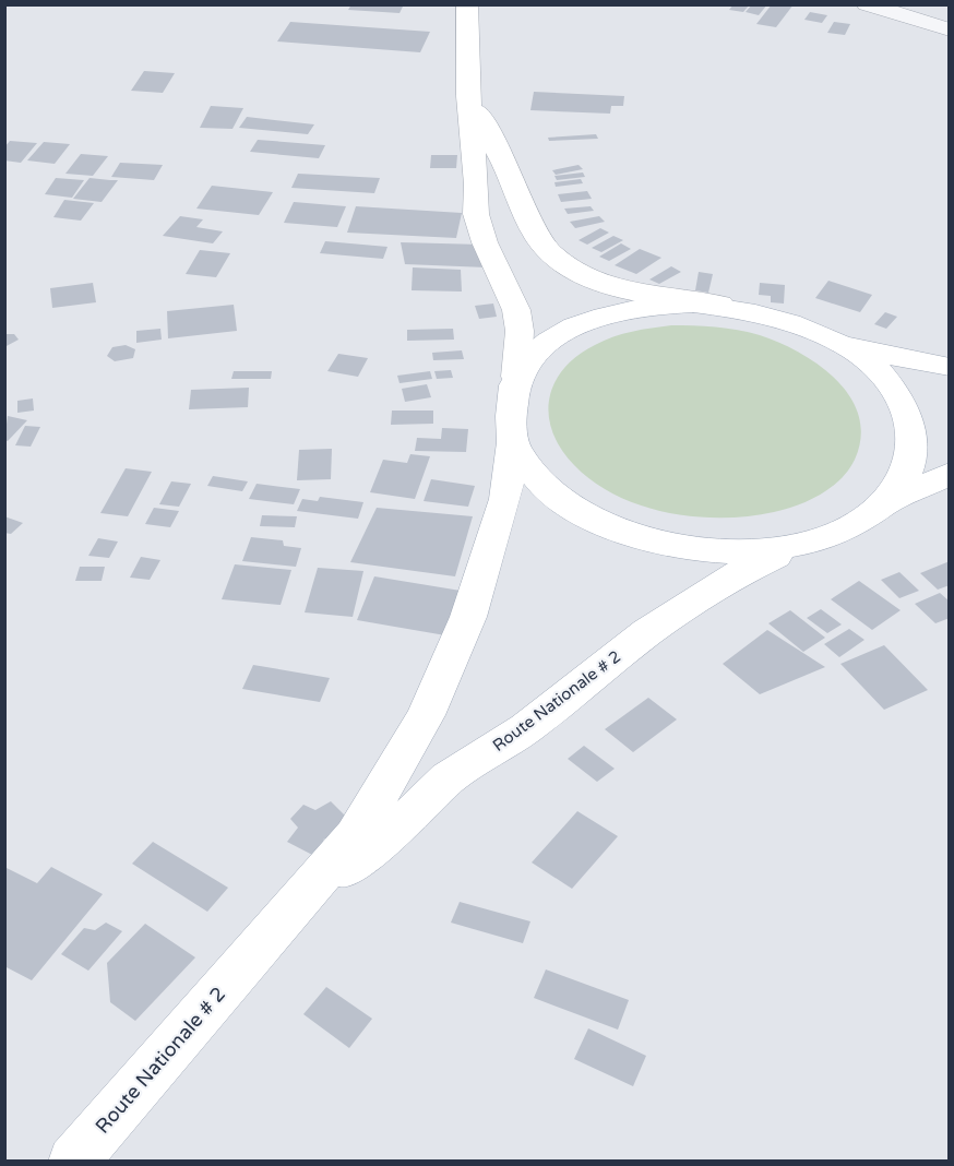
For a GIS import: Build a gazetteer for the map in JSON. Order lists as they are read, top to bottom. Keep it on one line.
{"streets":{"main road":["Route Nationale # 2"]}}
